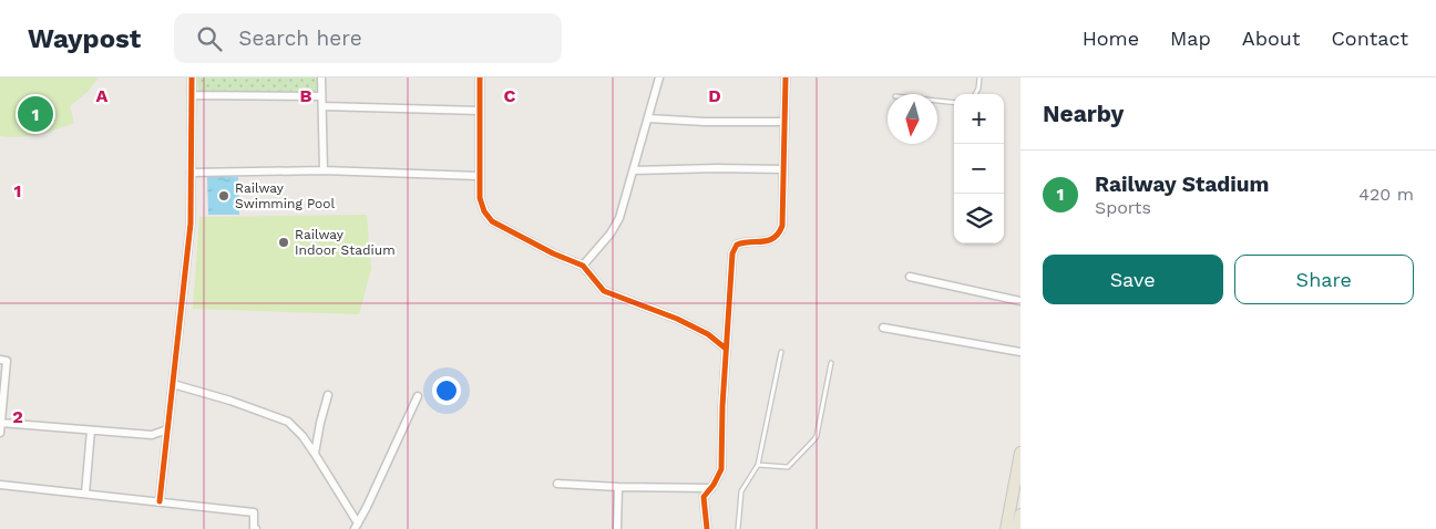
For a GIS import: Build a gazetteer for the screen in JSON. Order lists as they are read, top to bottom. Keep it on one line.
{"places":["Railway Swimming Pool","Railway Indoor Stadium"],"north":"bottom","page":{"header":"Waypost","search":"Search here","nav":["Home","Map","About","Contact"],"heading":"Nearby","map_buttons":["+","−"],"pins":"1","list":[{"mark":"1","name":"Railway Stadium","note":"Sports","value":"420 m"}],"buttons":["Save","Share"]},"grid":{"columns":["A","B","C","D"],"rows":["1","2"]}}
